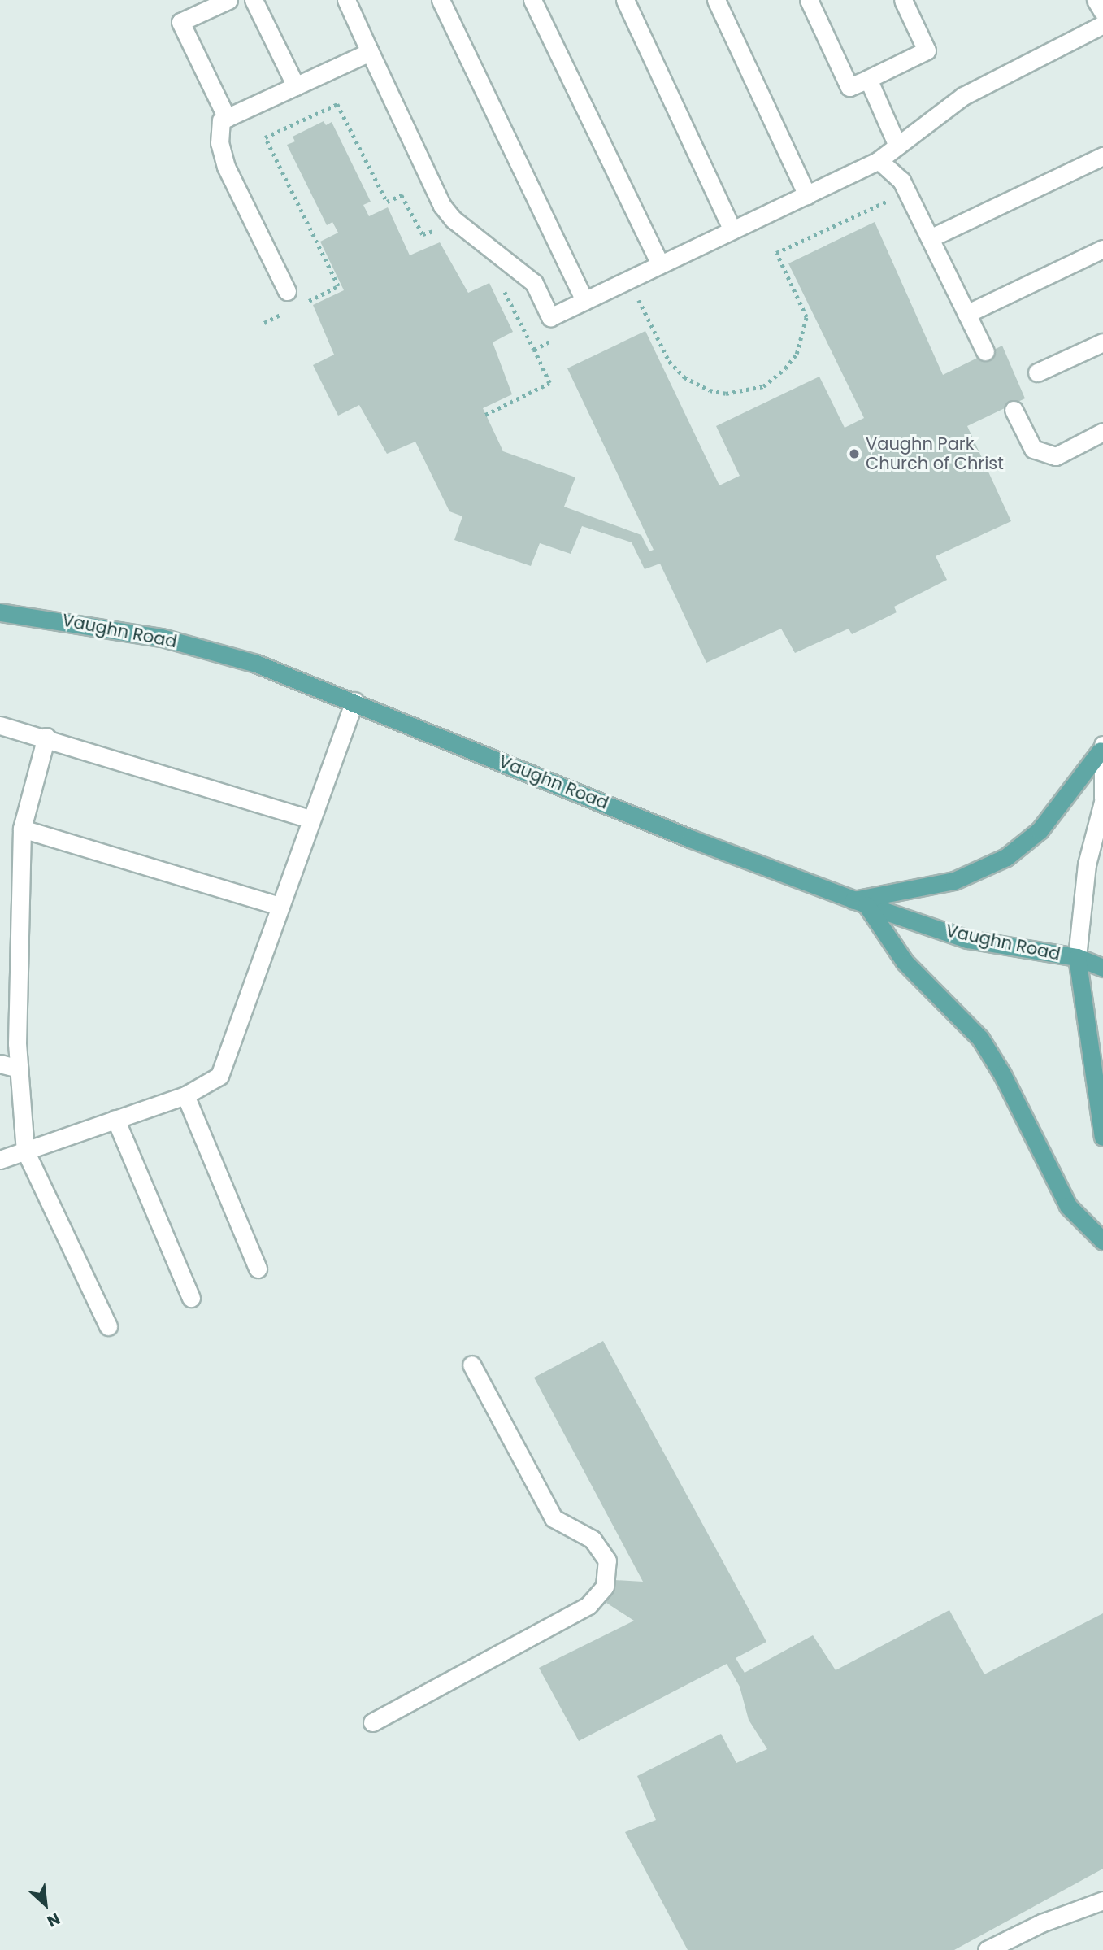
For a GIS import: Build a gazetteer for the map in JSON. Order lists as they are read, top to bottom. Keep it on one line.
{"streets":{"main road":["Vaughn Road"]},"places":["Vaughn Park Church of Christ"],"north":"bottom right"}
